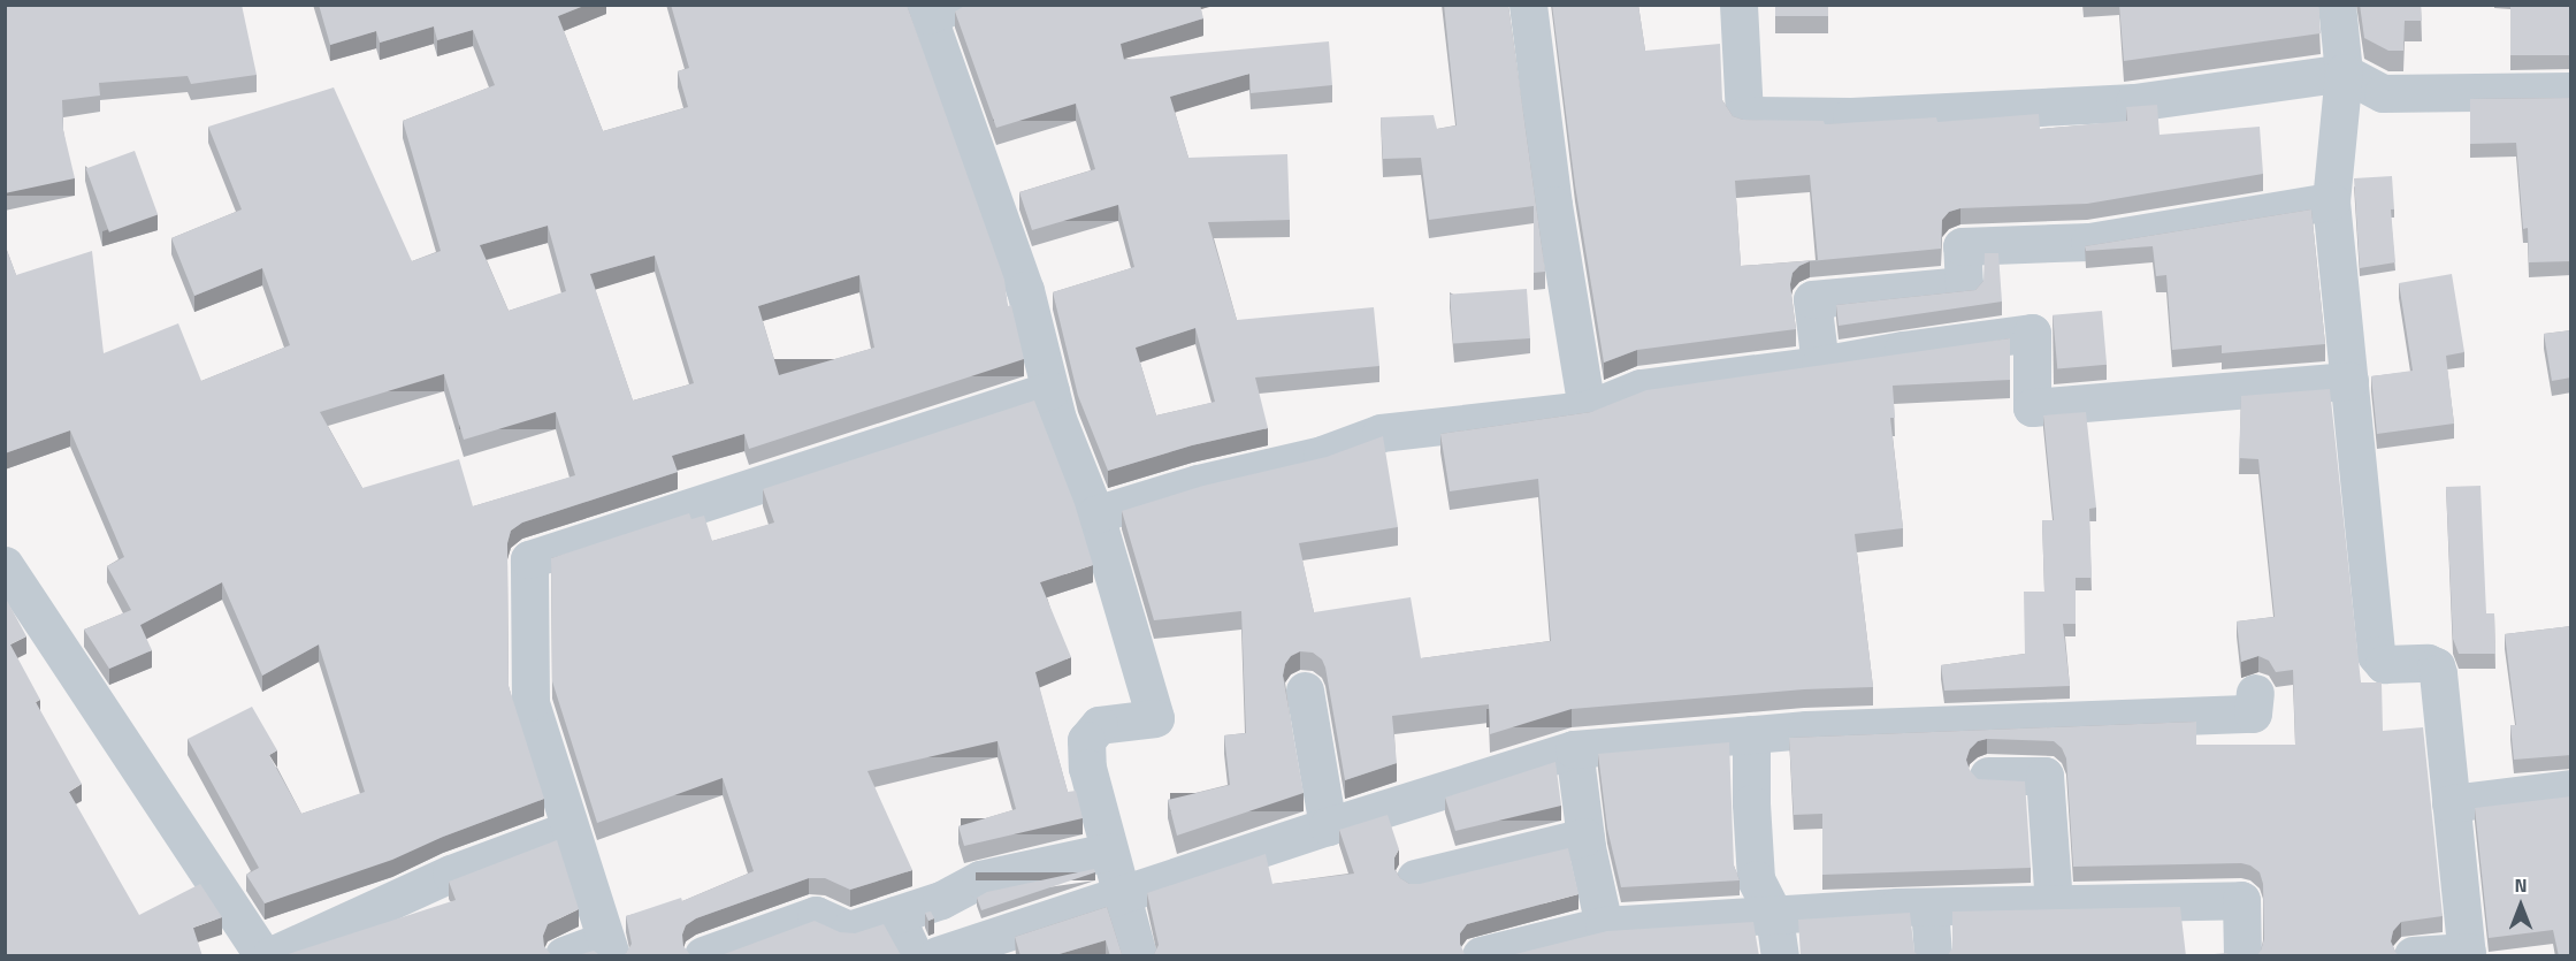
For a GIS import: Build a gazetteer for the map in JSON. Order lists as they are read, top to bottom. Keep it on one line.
{"north":"top"}
